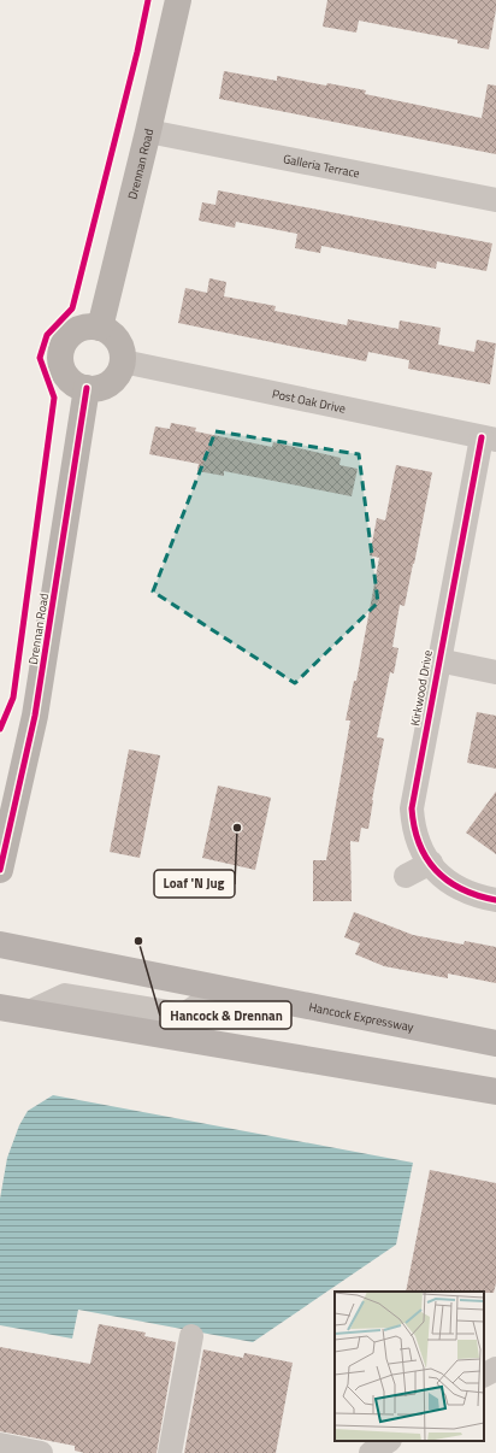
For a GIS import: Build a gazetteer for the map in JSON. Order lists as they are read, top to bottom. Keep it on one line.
{"streets":{"main road":["Hancock Expressway"],"street":["Drennan Road","Galleria Terrace","Post Oak Drive","Kirkwood Drive"]},"crossings":[["Drennan Road","Galleria Terrace"],["Drennan Road","Post Oak Drive"],["Post Oak Drive","Kirkwood Drive"]],"places":["Loaf 'N Jug","Hancock & Drennan"]}
